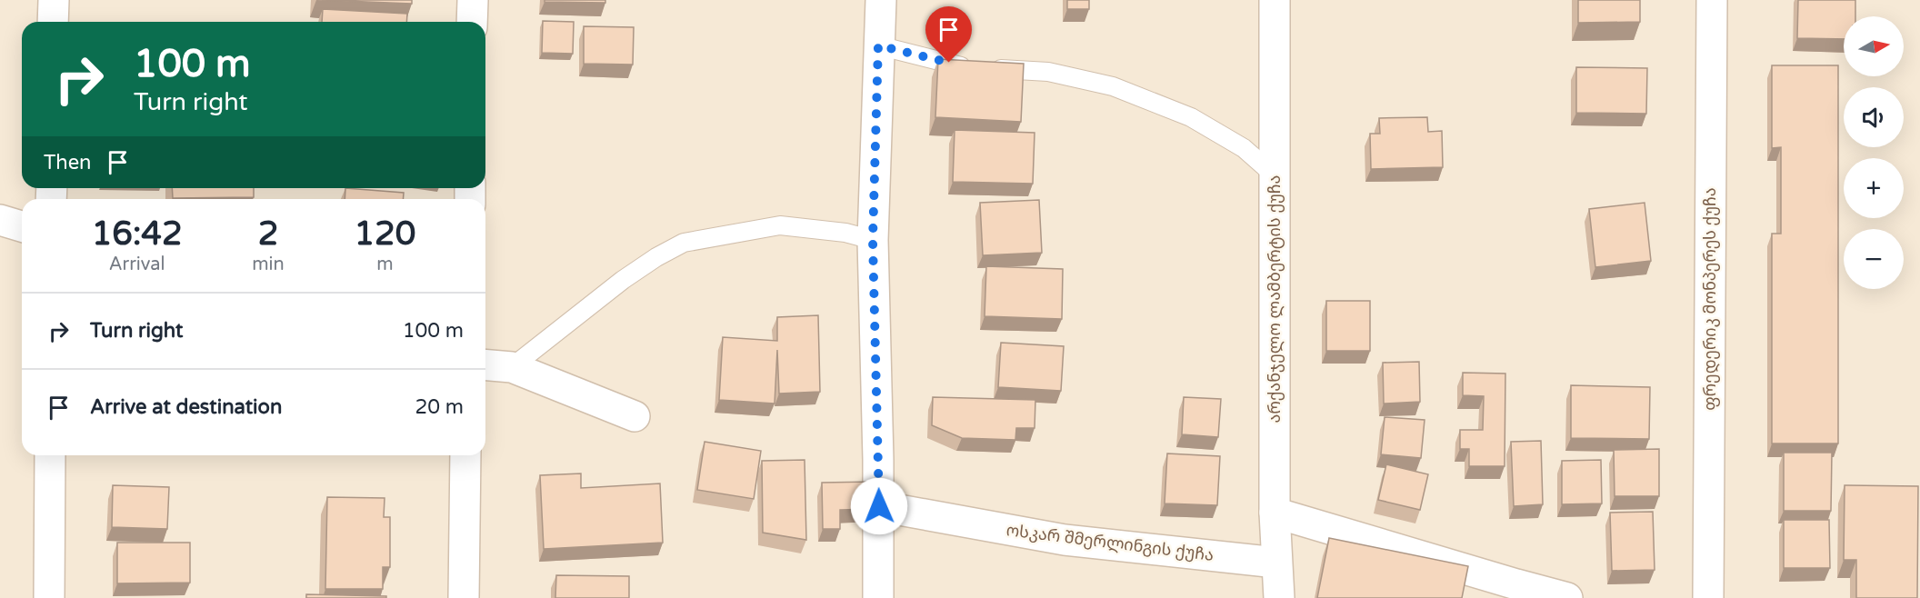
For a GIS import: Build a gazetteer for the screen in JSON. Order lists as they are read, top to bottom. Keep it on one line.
{"streets":{"street":["არქანჯელო ლამბერტის ქუჩა","ფრედერიკ მონპერეს ქუჩა","ოსკარ შმერლინგის ქუჩა"]},"crossings":[["არქანჯელო ლამბერტის ქუჩა","ოსკარ შმერლინგის ქუჩა"]],"north":"right","page":{"map_buttons":["+","−"],"turn":["100 m","Turn right"],"then":"Then","eta":["16:42","Arrival","2","min","120","m"],"list":[{"name":"Turn right","value":"100 m"},{"name":"Arrive at destination","value":"20 m"}]}}
